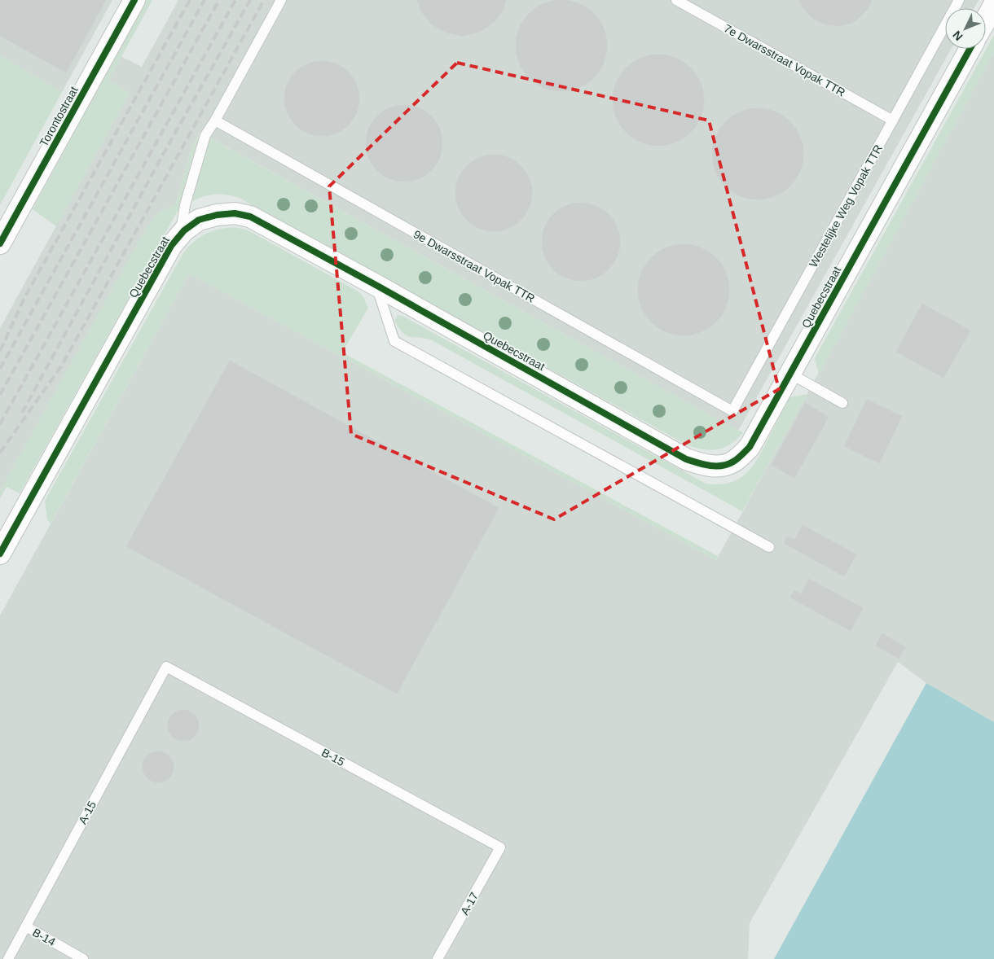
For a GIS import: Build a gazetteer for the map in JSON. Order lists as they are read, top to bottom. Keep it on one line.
{"streets":{"street":["Torontostraat","Quebecstraat"],"lane":["7e Dwarsstraat Vopak TTR","Westelijke Weg Vopak TTR","9e Dwarsstraat Vopak TTR","B-15","A-15","A-17","B-14"]},"crossings":[["7e Dwarsstraat Vopak TTR","Westelijke Weg Vopak TTR"],["Westelijke Weg Vopak TTR","9e Dwarsstraat Vopak TTR"],["B-15","A-15"],["B-15","A-17"],["A-15","B-14"]],"north":"bottom left"}
